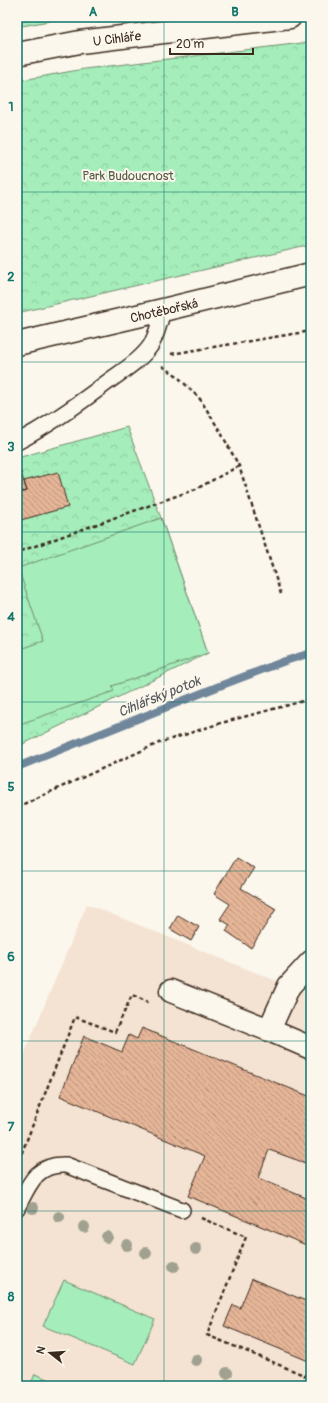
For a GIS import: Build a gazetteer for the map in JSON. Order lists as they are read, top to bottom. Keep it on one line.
{"streets":{"street":["U Cihláře","Chotěbořská"]},"water":["Cihlářský potok"],"parks":["Park Budoucnost"],"scale_bar":"20 m","north":"left","grid":{"columns":["A","B"],"rows":["1","2","3","4","5","6","7","8"]}}
